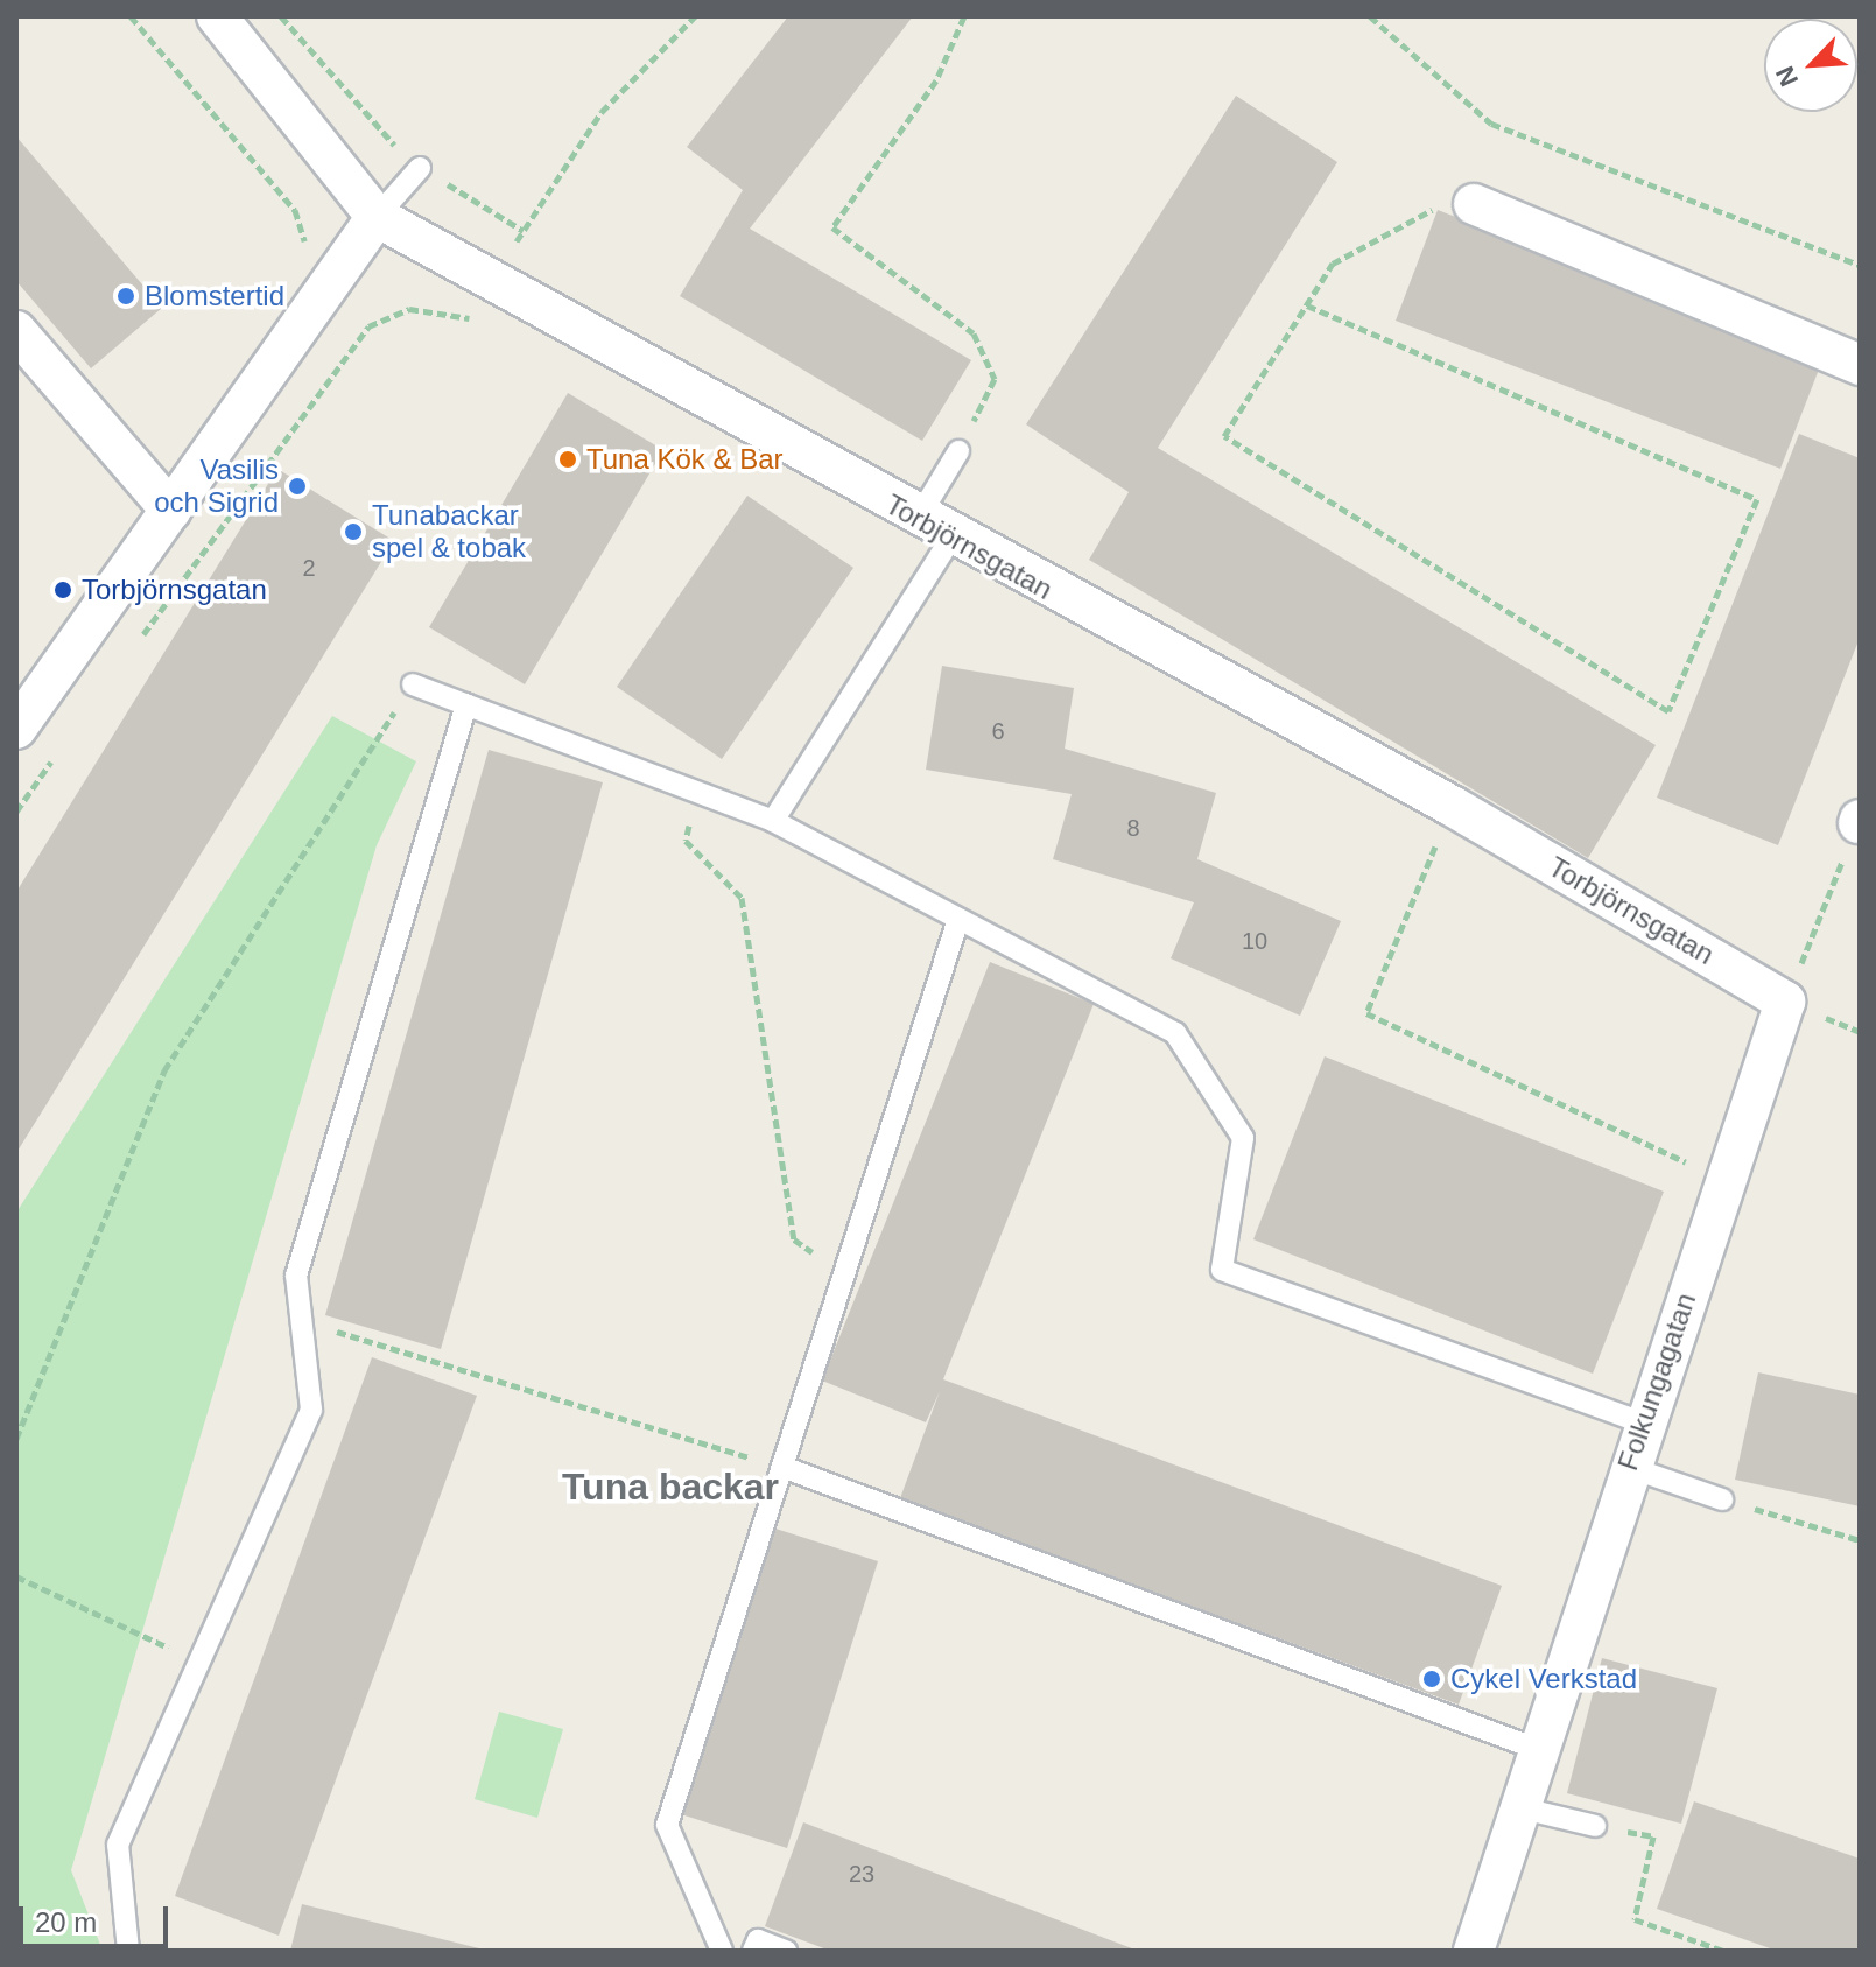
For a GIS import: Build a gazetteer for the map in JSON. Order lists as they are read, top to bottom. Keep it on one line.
{"streets":{"street":["Torbjörnsgatan","Folkungagatan"]},"crossings":[["Torbjörnsgatan","Folkungagatan"]],"districts":["Tuna backar"],"places":["Blomstertid","Tuna Kök & Bar","Vasilis och Sigrid","Tunabackar spel & tobak","Torbjörnsgatan","Cykel Verkstad"],"house_numbers":["2","6","8","10","23"],"scale_bar":"20 m","north":"bottom left"}
